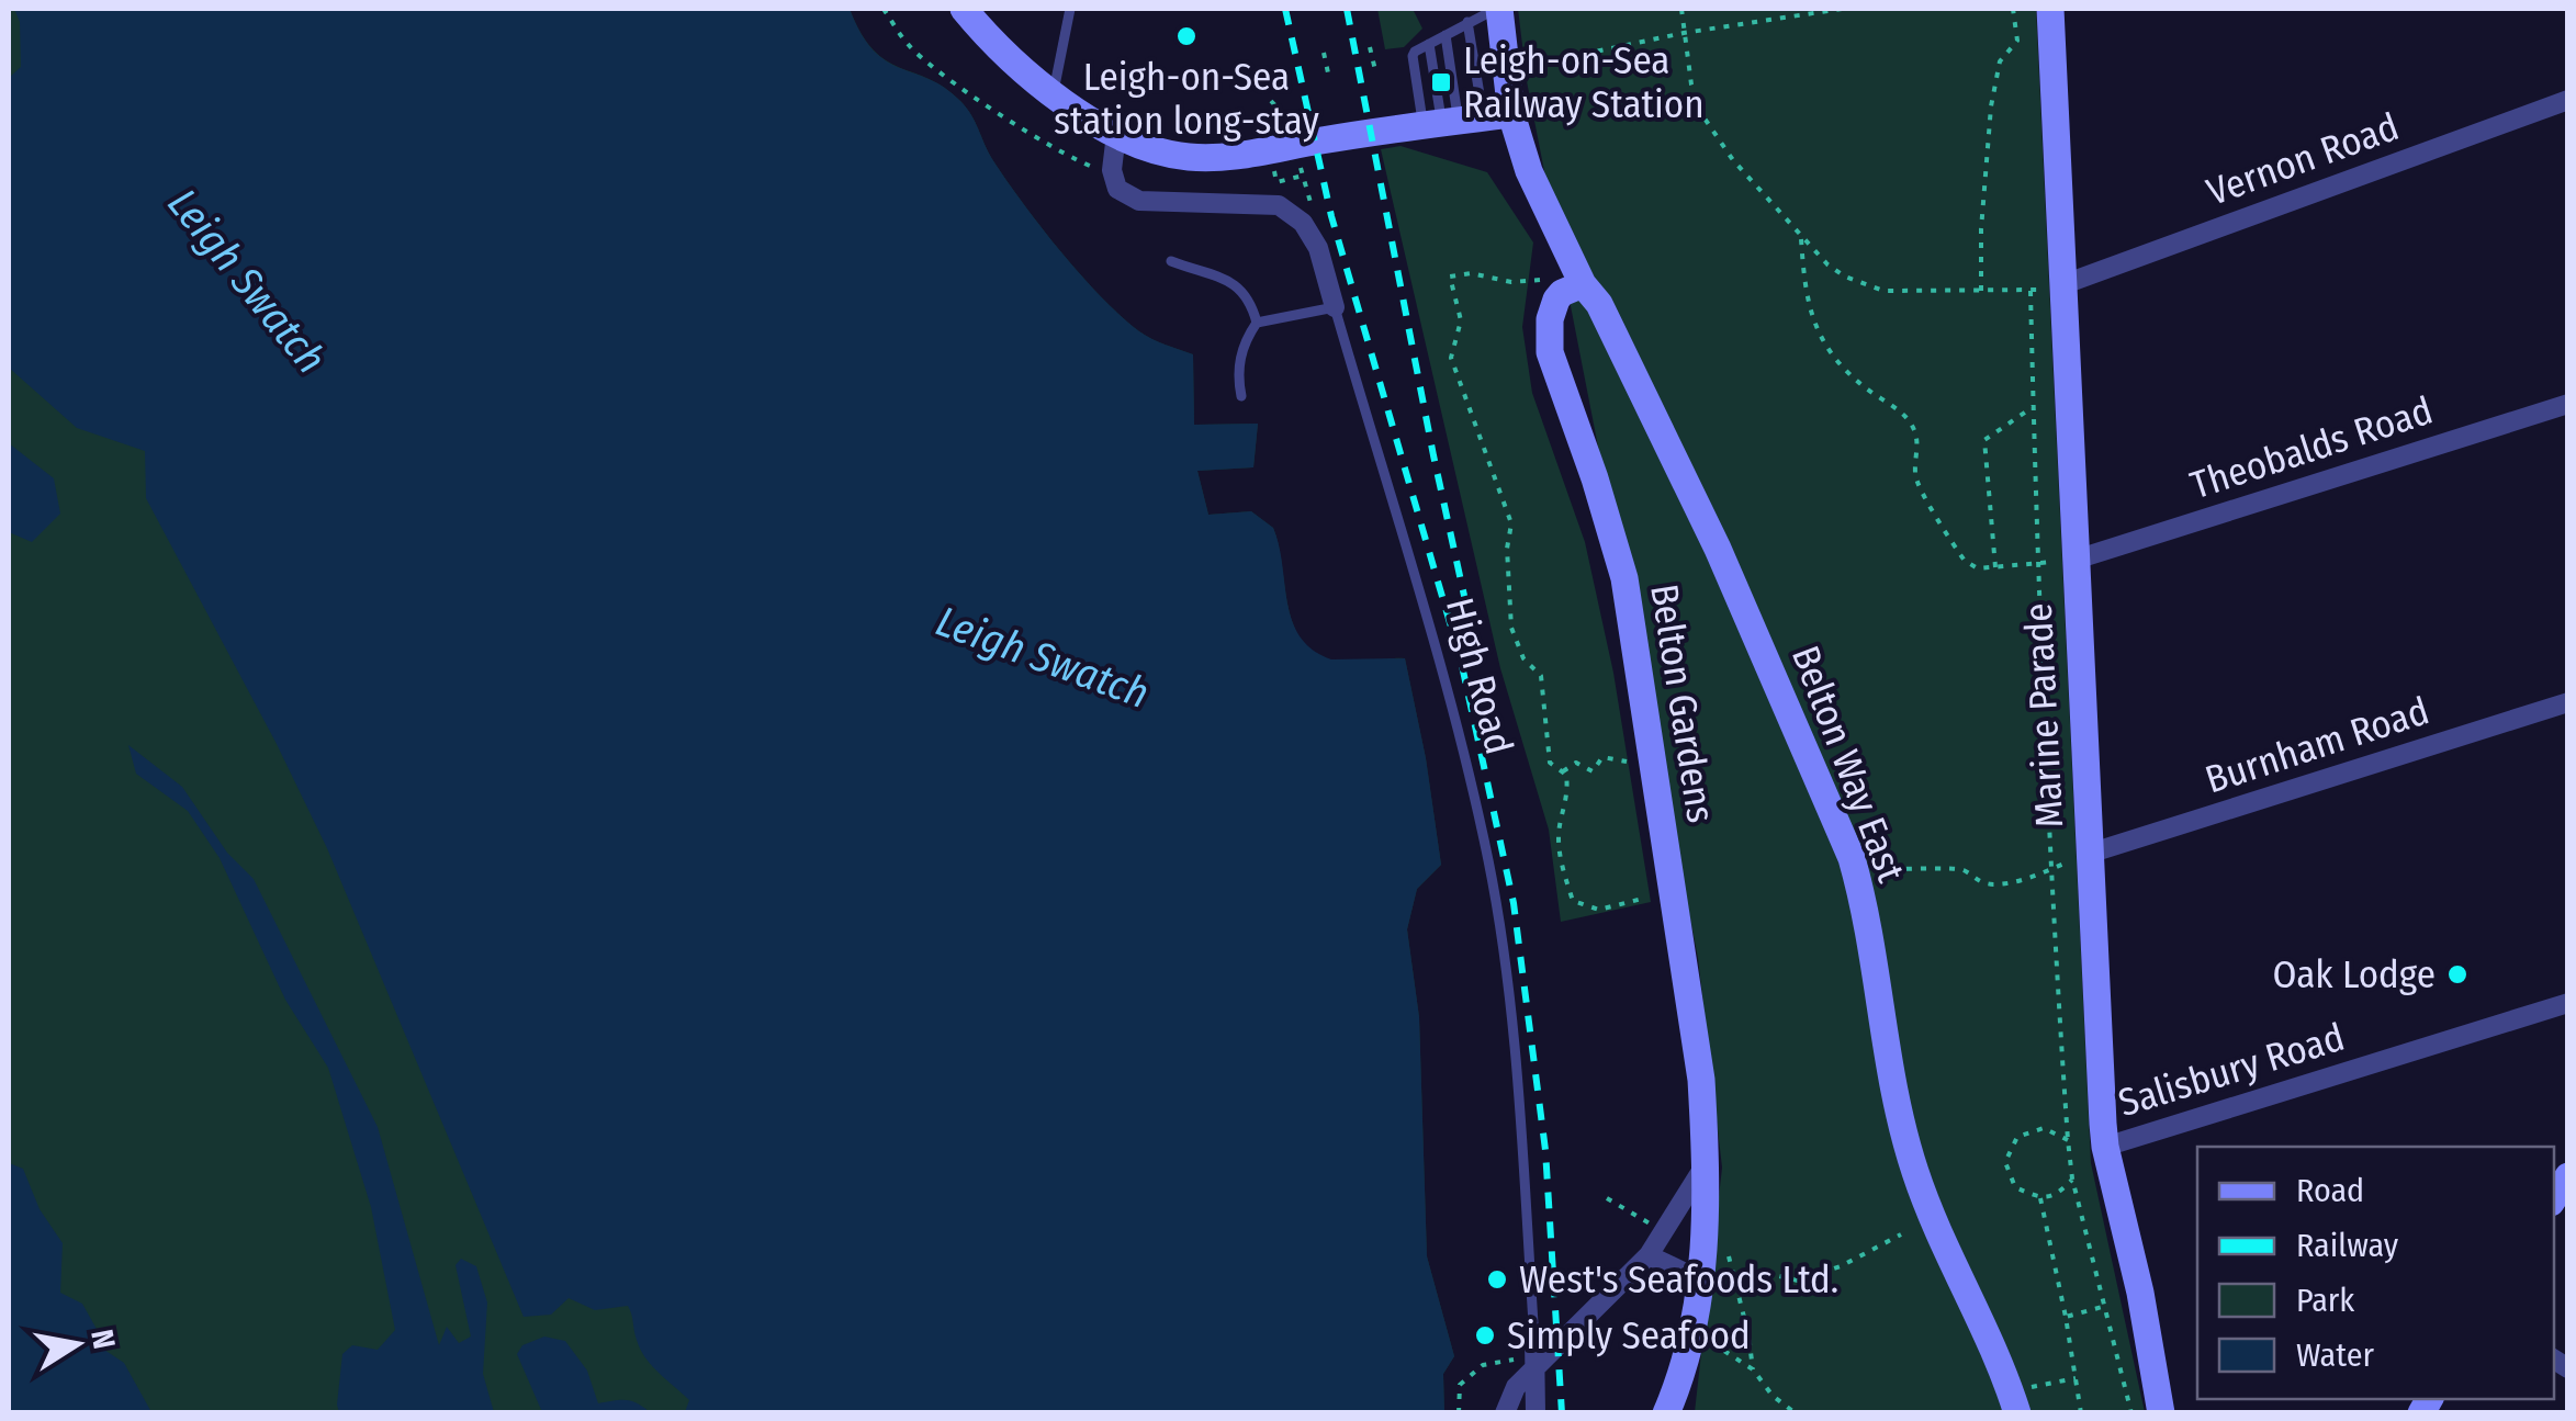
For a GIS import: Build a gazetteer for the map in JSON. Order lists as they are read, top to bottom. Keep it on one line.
{"streets":{"street":["Vernon Road","Theobalds Road","High Road","Belton Gardens","Marine Parade","Burnham Road","Belton Way East","Salisbury Road"]},"crossings":[["Vernon Road","Marine Parade"],["Theobalds Road","Marine Parade"],["Belton Gardens","Belton Way East"],["Marine Parade","Burnham Road"],["Marine Parade","Salisbury Road"]],"water":["Leigh Swatch"],"places":{"other":["Leigh-on-Sea station long-stay","Oak Lodge","West's Seafoods Ltd.","Simply Seafood"],"transit":["Leigh-on-Sea Railway Station"]},"legend":["Road","Railway","Park","Water"],"north":"right"}
